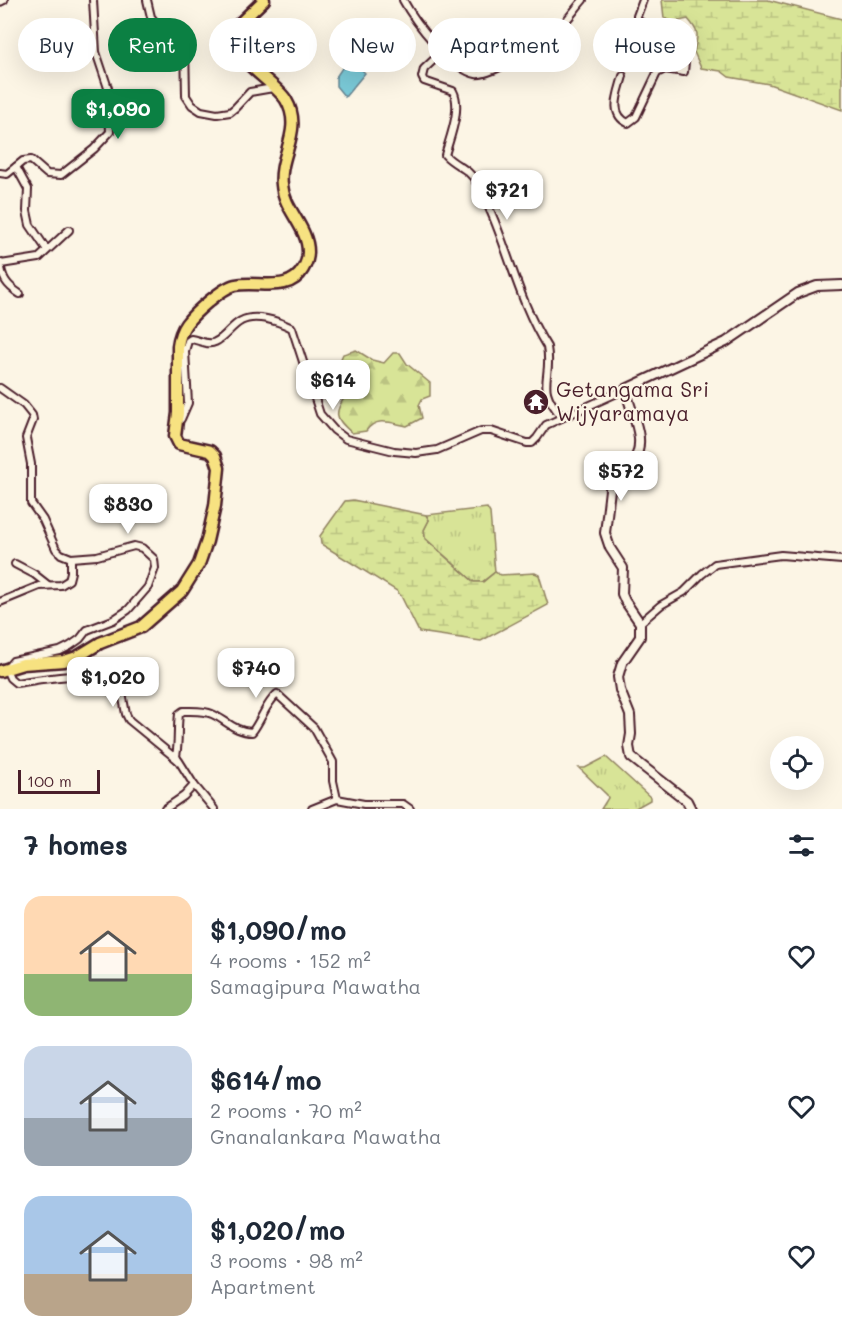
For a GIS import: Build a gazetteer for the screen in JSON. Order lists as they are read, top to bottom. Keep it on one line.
{"places":{"temple":["Getangama Sri Wijyaramaya"]},"scale_bar":"100 m","page":{"chip":["Buy","Rent","Filters","New","Apartment","House"],"price":["$1,090","$721","$614","$572","$830","$740","$1,020"],"scale":"100 m","heading":"7 homes","list":[{"name":"$1,090/mo","note":"4 rooms · 152 m² · Samagipura Mawatha"},{"name":"$614/mo","note":"2 rooms · 70 m² · Gnanalankara Mawatha"},{"name":"$1,020/mo","note":"3 rooms · 98 m² · Apartment"}]}}
